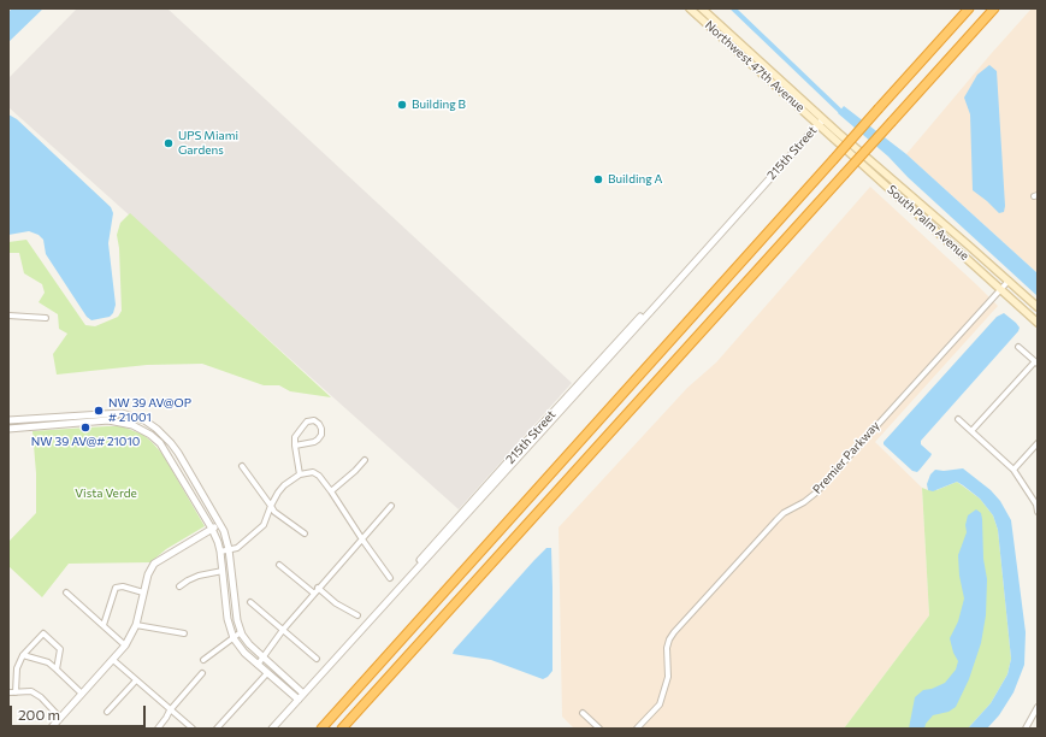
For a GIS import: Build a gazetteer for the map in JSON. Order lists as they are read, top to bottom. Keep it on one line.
{"streets":{"main road":["Northwest 47th Avenue","South Palm Avenue"],"street":["215th Street","Premier Parkway"]},"crossings":[["Northwest 47th Avenue","215th Street"],["Northwest 47th Avenue","South Palm Avenue"],["215th Street","South Palm Avenue"],["South Palm Avenue","Premier Parkway"]],"parks":["Vista Verde"],"places":["Building B","UPS Miami Gardens","Building A","NW 39 AV@OP # 21001","NW 39 AV@# 21010"],"scale_bar":"200 m"}
